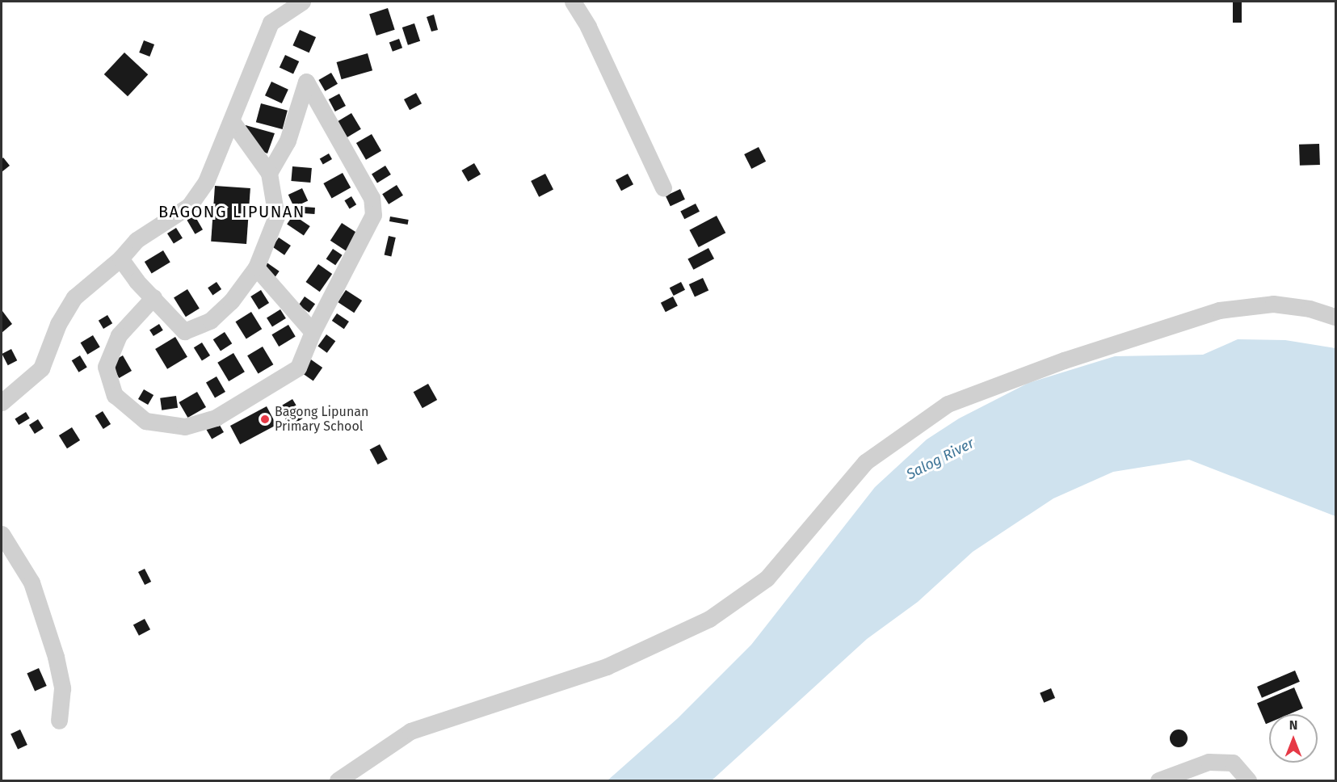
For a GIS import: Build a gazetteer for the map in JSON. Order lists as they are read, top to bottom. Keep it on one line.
{"districts":["BAGONG LIPUNAN"],"water":["Salog River"],"places":["Bagong Lipunan Primary School"],"north":"top"}
